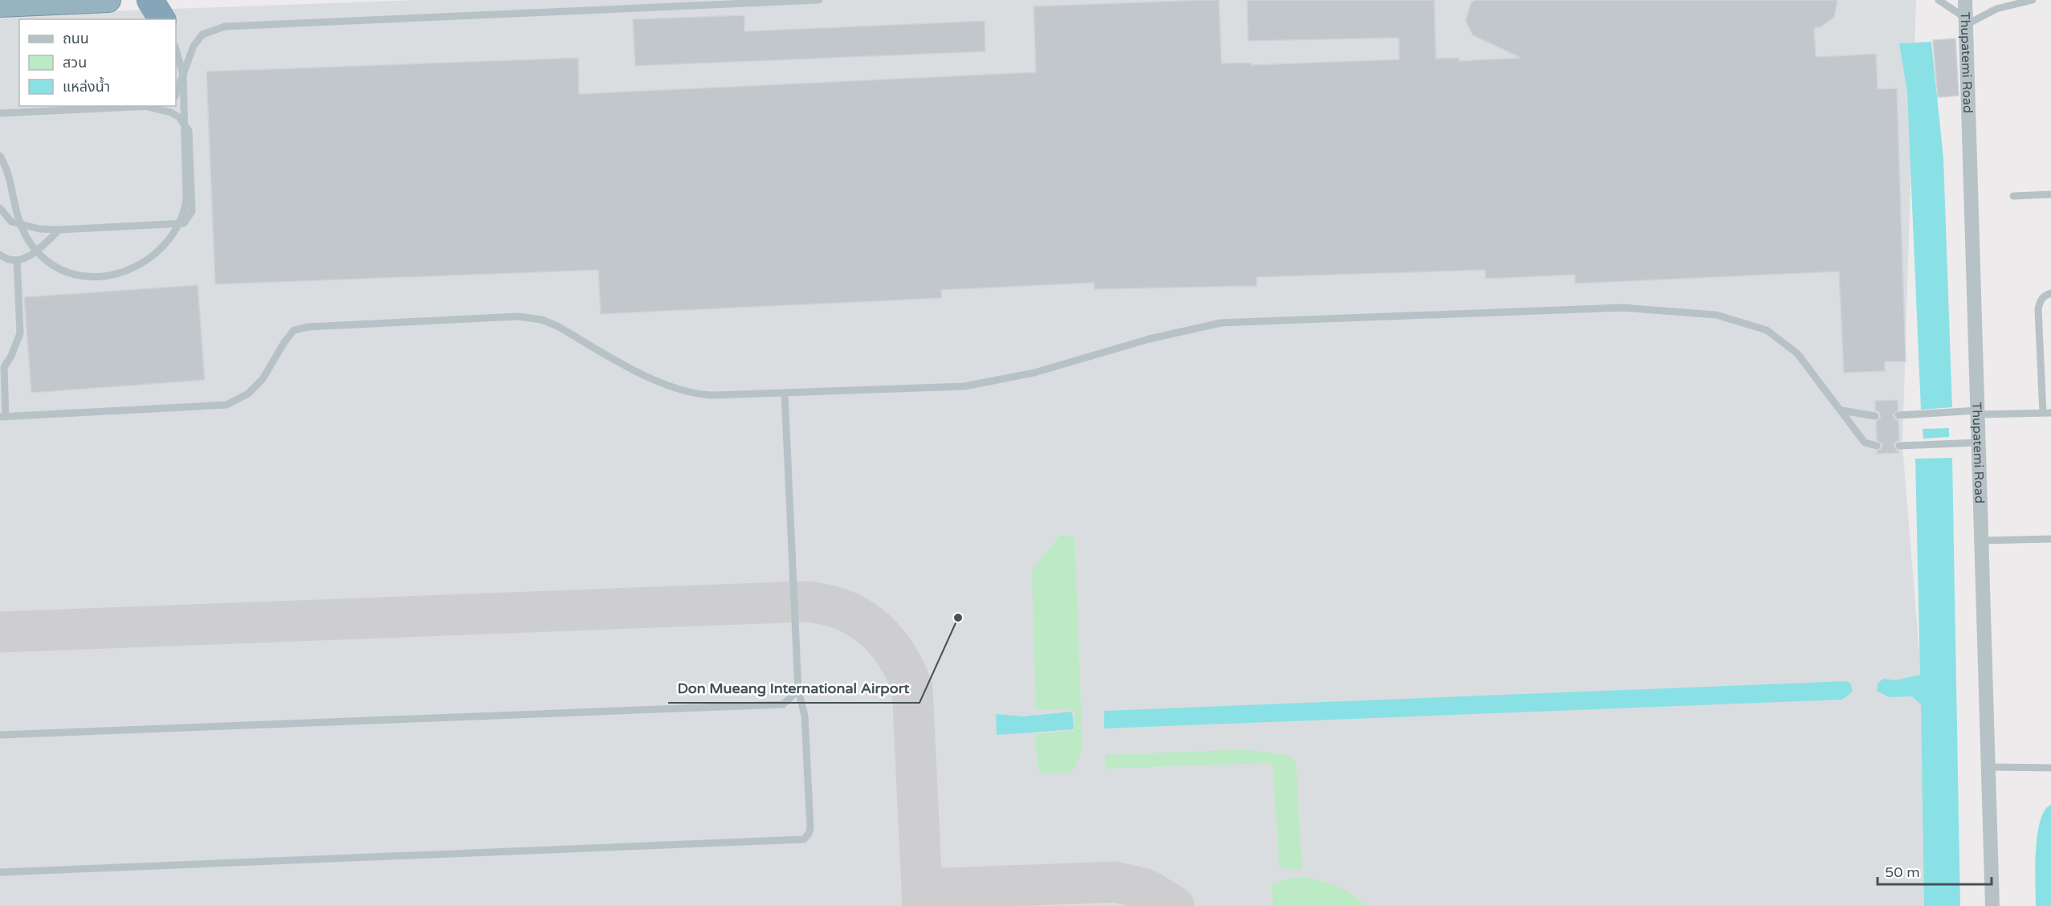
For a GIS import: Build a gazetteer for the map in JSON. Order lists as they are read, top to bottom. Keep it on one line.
{"streets":{"street":["Thupatemi Road"]},"places":["Don Mueang International Airport"],"legend":["ถนน","สวน","แหล่งน้ำ"],"scale_bar":"50 m"}
